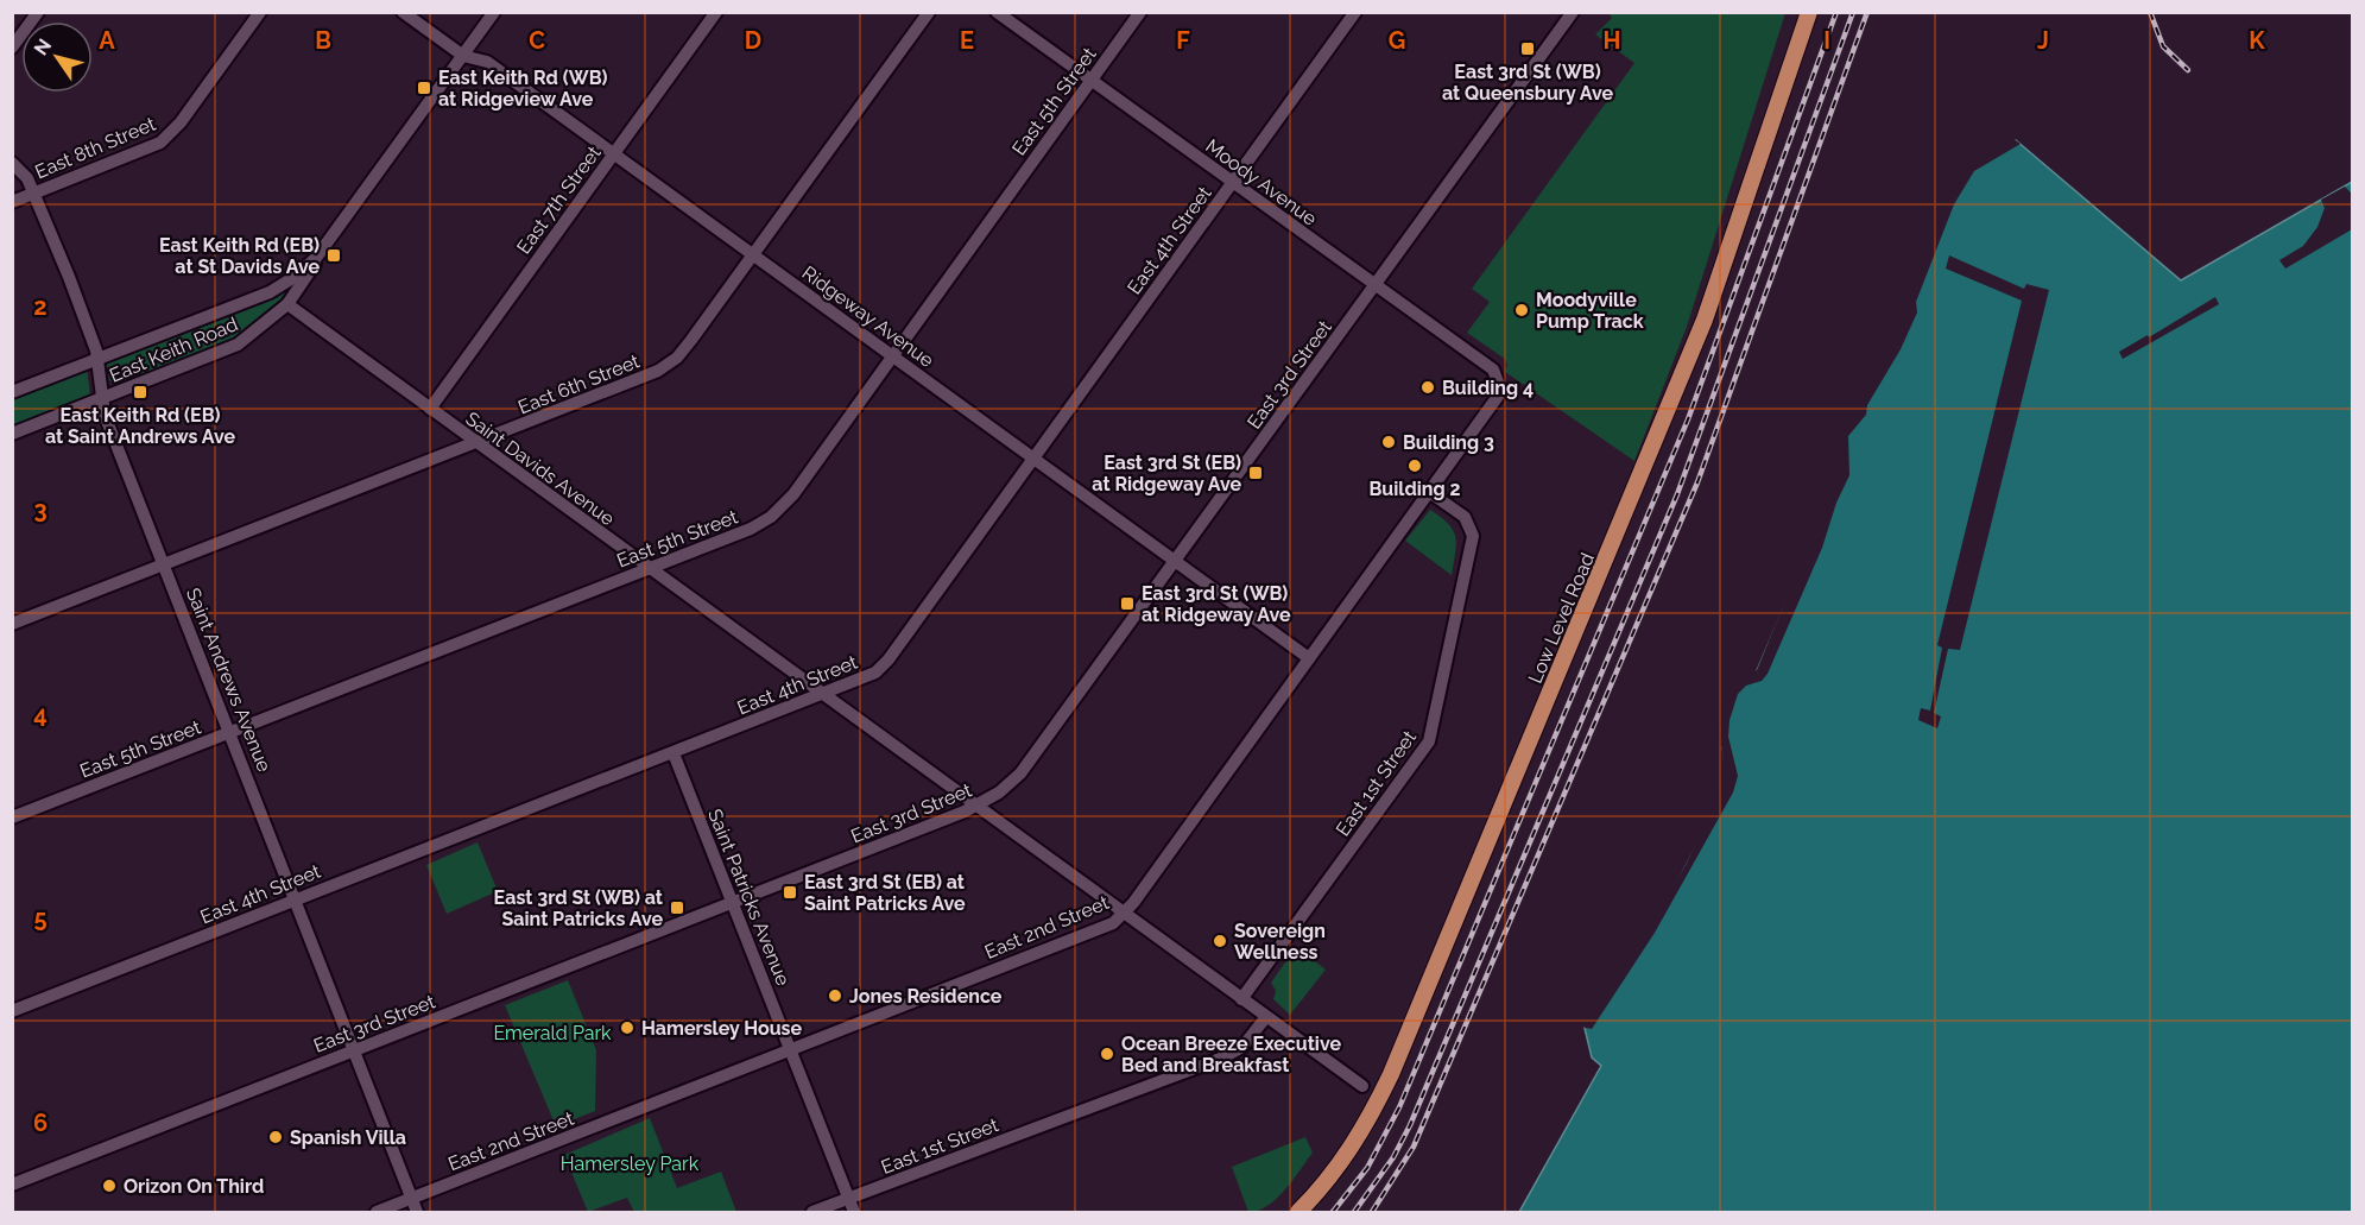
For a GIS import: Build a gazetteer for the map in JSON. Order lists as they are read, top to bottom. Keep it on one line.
{"streets":{"main road":["Low Level Road"],"street":["East 5th Street","East 8th Street","Moody Avenue","East 7th Street","East 4th Street","Ridgeway Avenue","East Keith Road","East 3rd Street","East 6th Street","Saint Davids Avenue","Saint Andrews Avenue","East 1st Street","Saint Patricks Avenue","East 2nd Street"]},"crossings":[["East 5th Street","Moody Avenue"],["East 5th Street","Ridgeway Avenue"],["East 5th Street","Saint Davids Avenue"],["East 5th Street","Saint Andrews Avenue"],["East 8th Street","Saint Andrews Avenue"],["Moody Avenue","East 4th Street"],["Moody Avenue","East 3rd Street"],["Moody Avenue","East 2nd Street"],["East 7th Street","Ridgeway Avenue"],["East 7th Street","Saint Davids Avenue"],["East 4th Street","Ridgeway Avenue"],["East 4th Street","Saint Davids Avenue"],["East 4th Street","Saint Andrews Avenue"],["East 4th Street","Saint Patricks Avenue"],["Ridgeway Avenue","East Keith Road"],["Ridgeway Avenue","East 3rd Street"],["Ridgeway Avenue","East 6th Street"],["Ridgeway Avenue","East 2nd Street"],["East Keith Road","Saint Davids Avenue"],["East Keith Road","Saint Andrews Avenue"],["East 3rd Street","Saint Davids Avenue"],["East 3rd Street","Saint Andrews Avenue"],["East 3rd Street","Saint Patricks Avenue"],["East 6th Street","Saint Davids Avenue"],["East 6th Street","Saint Andrews Avenue"],["Saint Davids Avenue","East 1st Street"],["Saint Davids Avenue","East 2nd Street"],["Saint Andrews Avenue","East 2nd Street"],["East 1st Street","Saint Patricks Avenue"],["East 1st Street","East 2nd Street"],["Saint Patricks Avenue","East 2nd Street"]],"parks":["Emerald Park","Hamersley Park"],"places":{"transit":["East 3rd St (WB) at Queensbury Ave","East Keith Rd (WB) at Ridgeview Ave","East Keith Rd (EB) at St Davids Ave","East Keith Rd (EB) at Saint Andrews Ave","East 3rd St (EB) at Ridgeway Ave","East 3rd St (WB) at Ridgeway Ave","East 3rd St (EB) at Saint Patricks Ave","East 3rd St (WB) at Saint Patricks Ave"],"other":["Moodyville Pump Track","Building 4","Building 3","Building 2","Sovereign Wellness","Jones Residence","Hamersley House","Ocean Breeze Executive Bed and Breakfast","Spanish Villa","Orizon On Third"]},"north":"top left","grid":{"columns":["A","B","C","D","E","F","G","H","I","J","K"],"rows":["2","3","4","5","6"]}}
